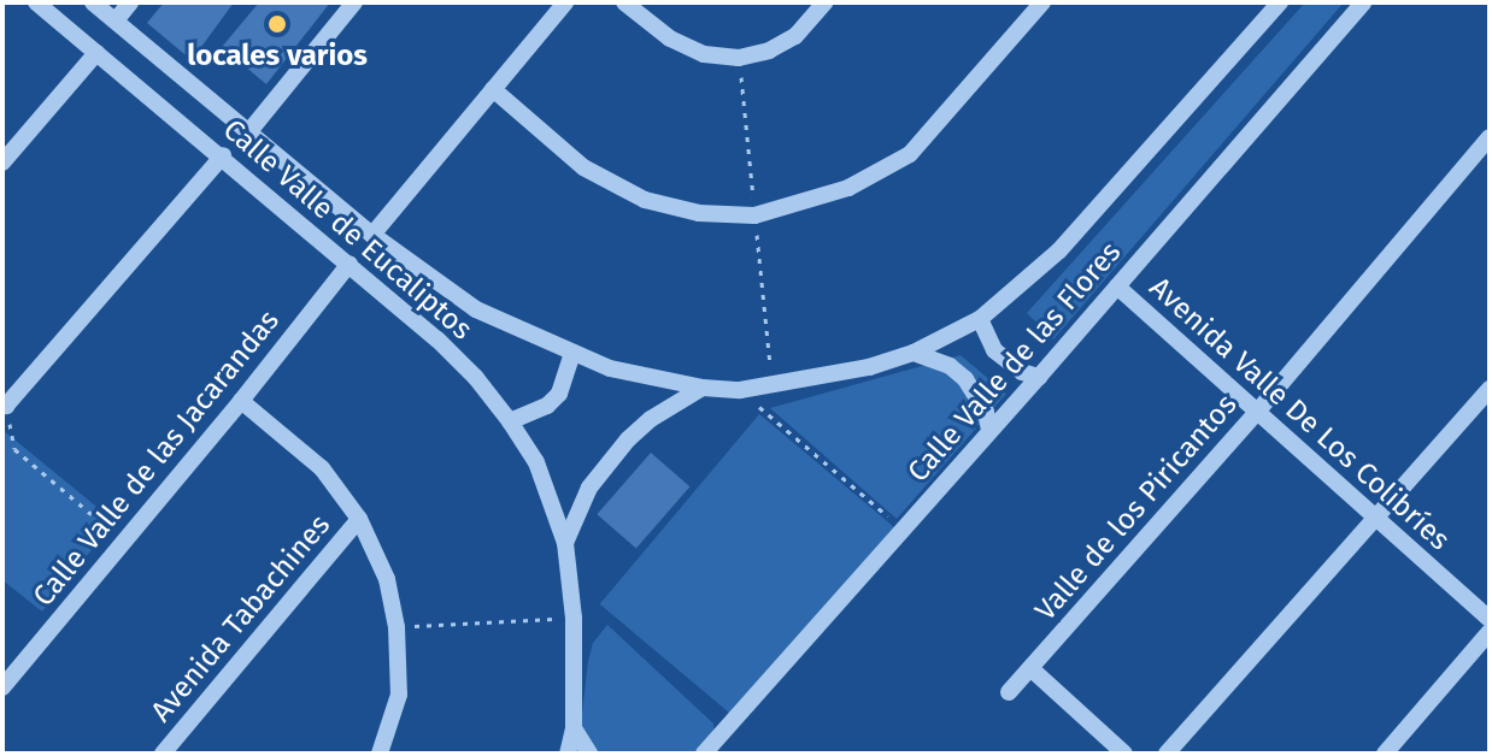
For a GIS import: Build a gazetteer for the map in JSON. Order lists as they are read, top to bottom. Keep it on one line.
{"streets":{"street":["Calle Valle de Eucaliptos","Calle Valle de las Flores","Avenida Valle De Los Colibríes","Calle Valle de las Jacarandas","Valle de los Piricantos","Avenida Tabachines"]},"crossings":[["Calle Valle de Eucaliptos","Calle Valle de las Flores"],["Calle Valle de Eucaliptos","Calle Valle de las Jacarandas"],["Calle Valle de las Flores","Avenida Valle De Los Colibríes"],["Avenida Valle De Los Colibríes","Valle de los Piricantos"]],"places":["locales varios"]}
